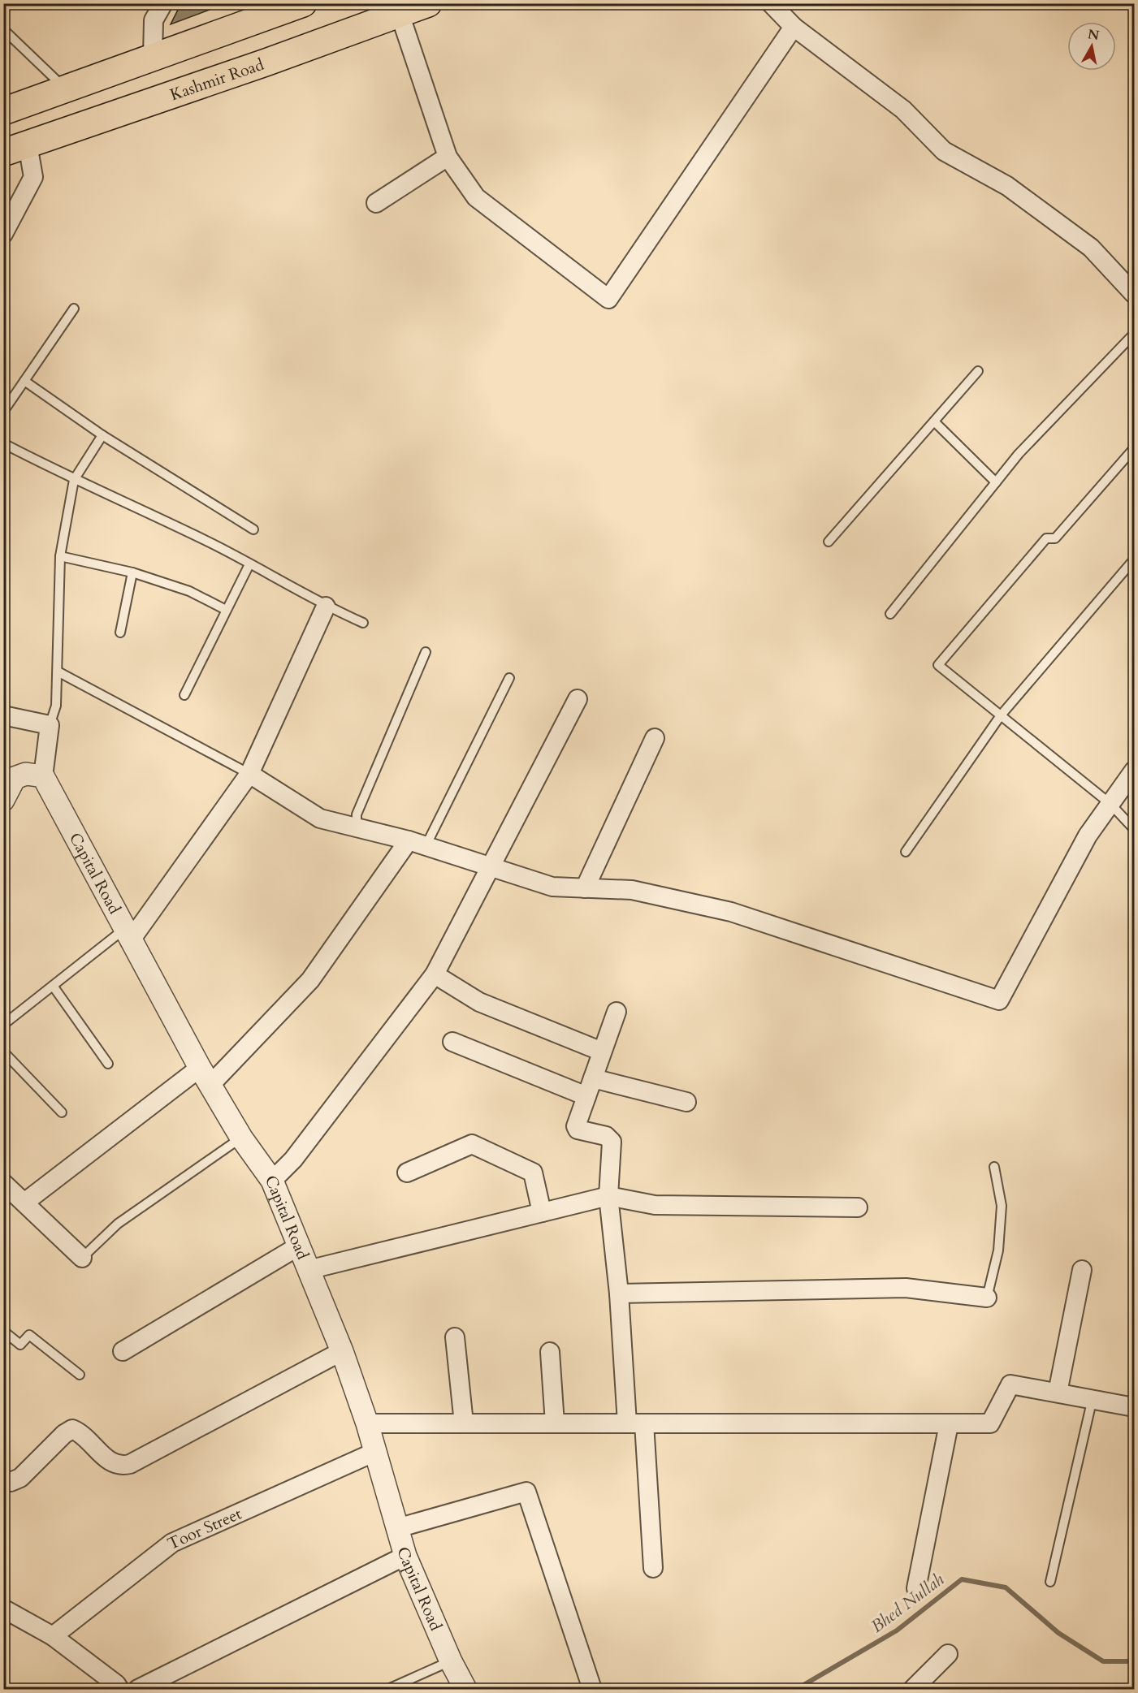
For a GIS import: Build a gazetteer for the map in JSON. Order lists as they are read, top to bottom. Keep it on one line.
{"streets":{"main road":["Kashmir Road"],"street":["Capital Road","Toor Street"]},"crossings":[["Capital Road","Toor Street"]],"water":["Bhed Nullah"],"north":"top"}
